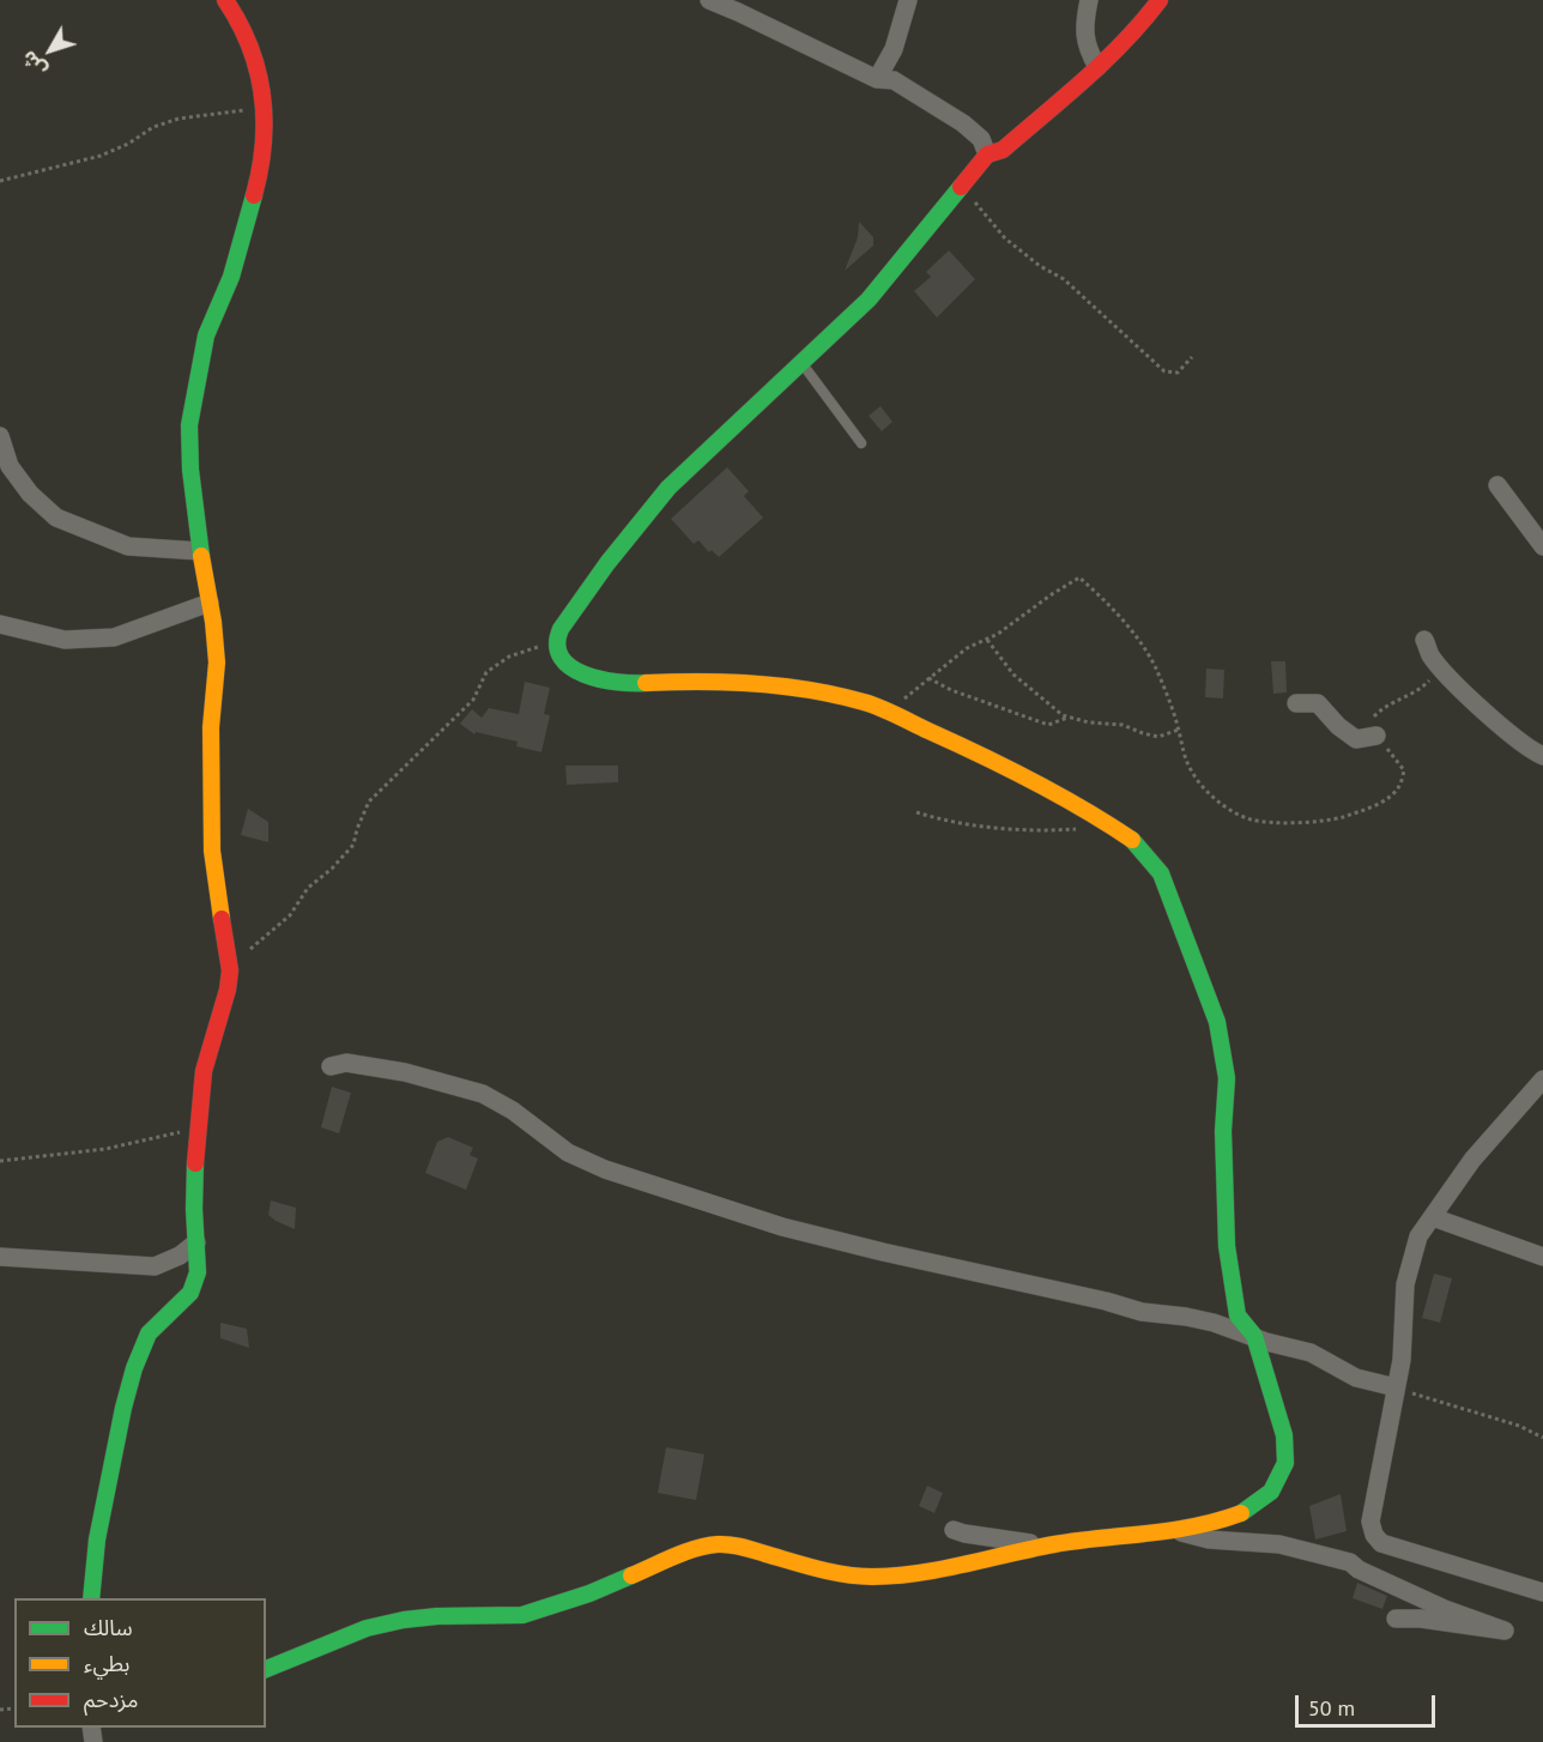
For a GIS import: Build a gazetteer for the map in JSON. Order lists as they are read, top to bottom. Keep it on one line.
{"legend":["سالك","بطيء","مزدحم"],"scale_bar":"50 m","north":"bottom left"}
